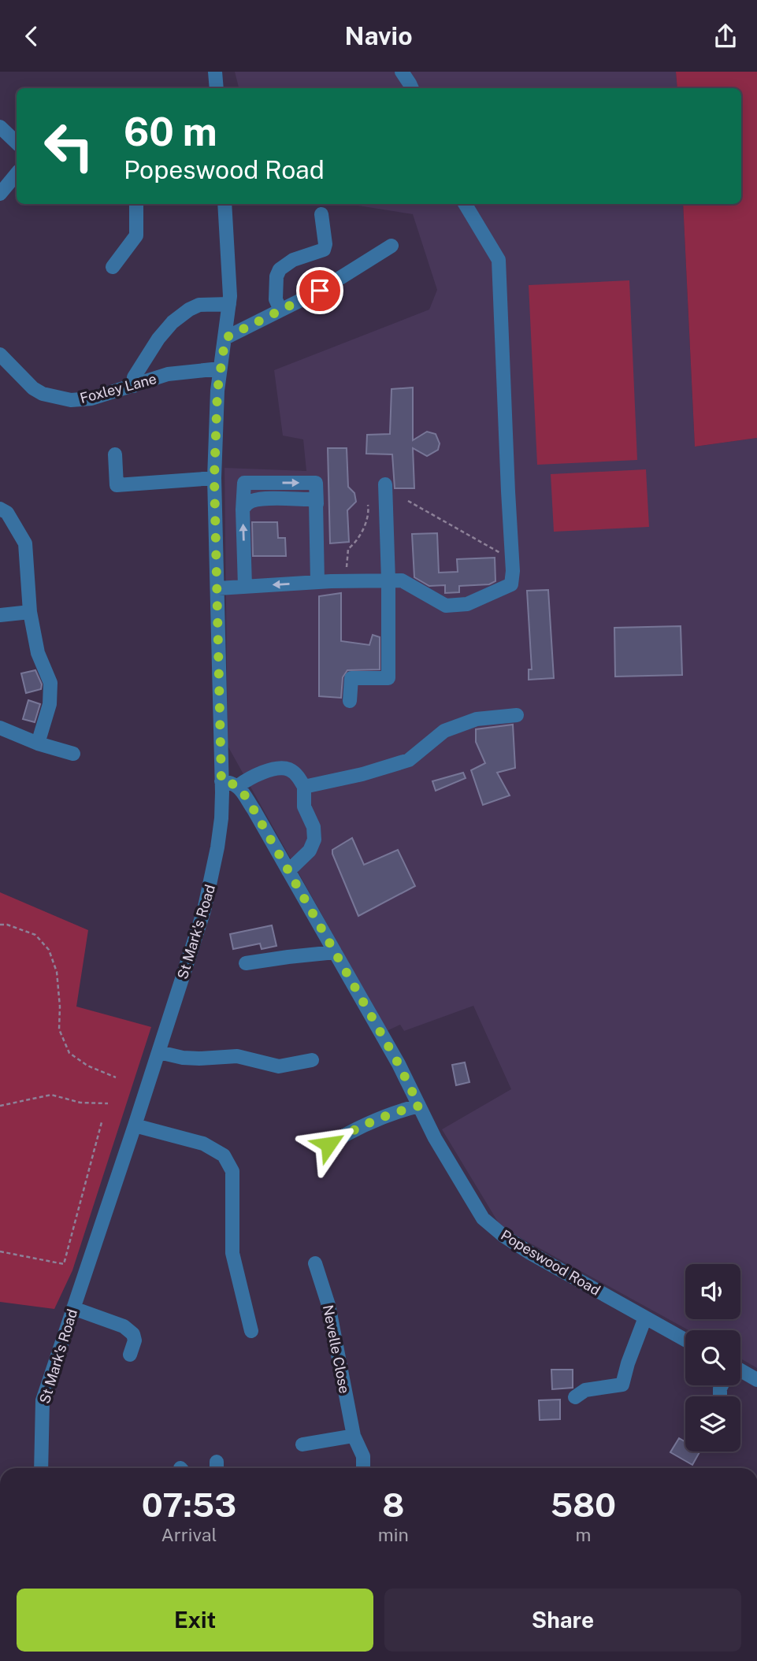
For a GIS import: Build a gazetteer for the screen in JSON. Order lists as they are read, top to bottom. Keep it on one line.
{"streets":{"street":["Foxley Lane","St Mark's Road","Popeswood Road","Nevelle Close"]},"crossings":[["Foxley Lane","St Mark's Road"]],"page":{"header":"Navio","turn":["60 m","Popeswood Road"],"eta":["07:53","Arrival","8","min","580","m"],"buttons":["Exit","Share"]}}
